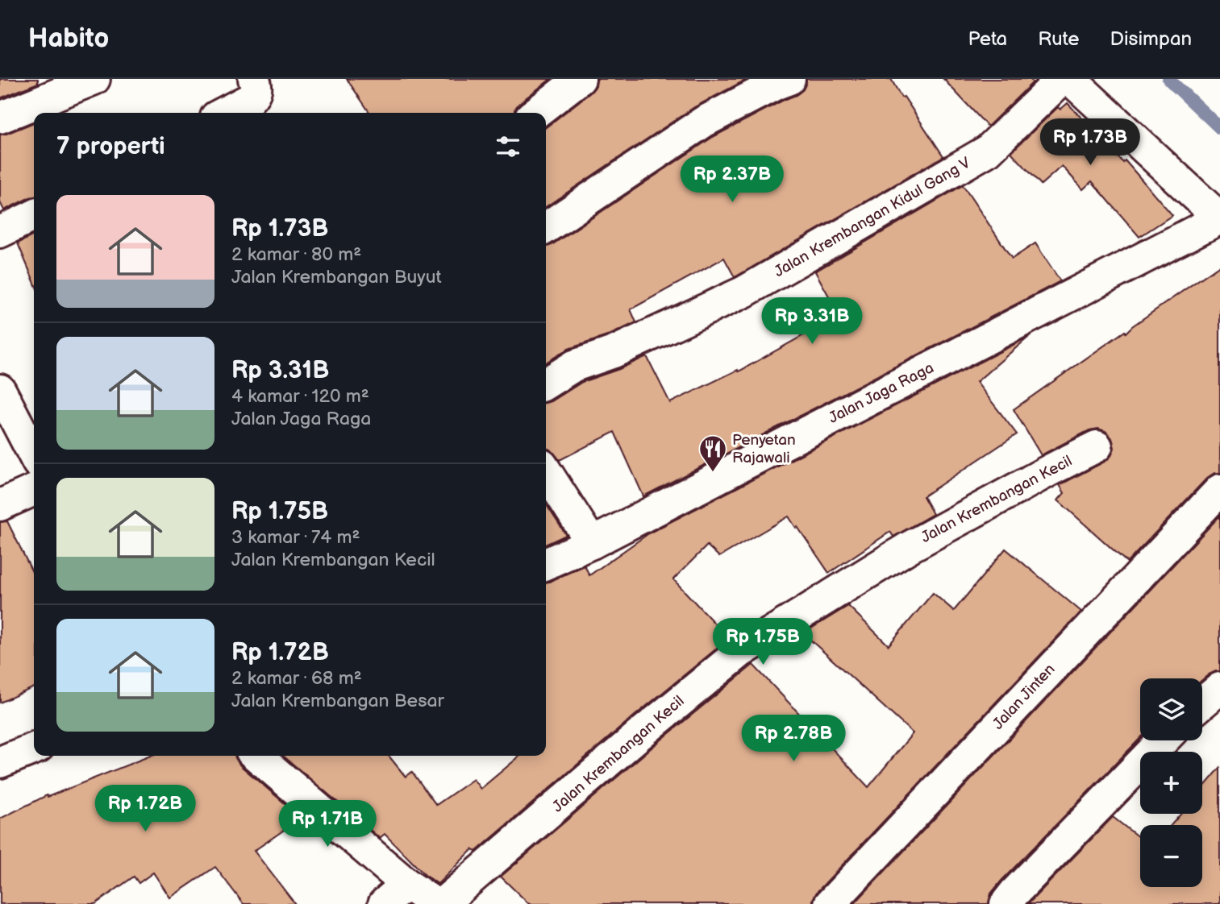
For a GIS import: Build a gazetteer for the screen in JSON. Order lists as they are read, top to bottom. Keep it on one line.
{"streets":{"street":["Jalan Krembangan Kidul Gang V","Jalan Jaga Raga","Jalan Krembangan Kecil","Jalan Jinten"]},"places":{"restaurant":["Penyetan Rajawali"]},"page":{"header":"Habito","nav":["Peta","Rute","Disimpan"],"heading":"7 properti","price":["Rp 1.73B","Rp 2.37B","Rp 3.31B","Rp 1.75B","Rp 2.78B","Rp 1.72B","Rp 1.71B"],"list":[{"name":"Rp 1.73B","note":"2 kamar · 80 m² · Jalan Krembangan Buyut"},{"name":"Rp 3.31B","note":"4 kamar · 120 m² · Jalan Jaga Raga"},{"name":"Rp 1.75B","note":"3 kamar · 74 m² · Jalan Krembangan Kecil"},{"name":"Rp 1.72B","note":"2 kamar · 68 m² · Jalan Krembangan Besar"}],"map_buttons":["+","−"]}}
